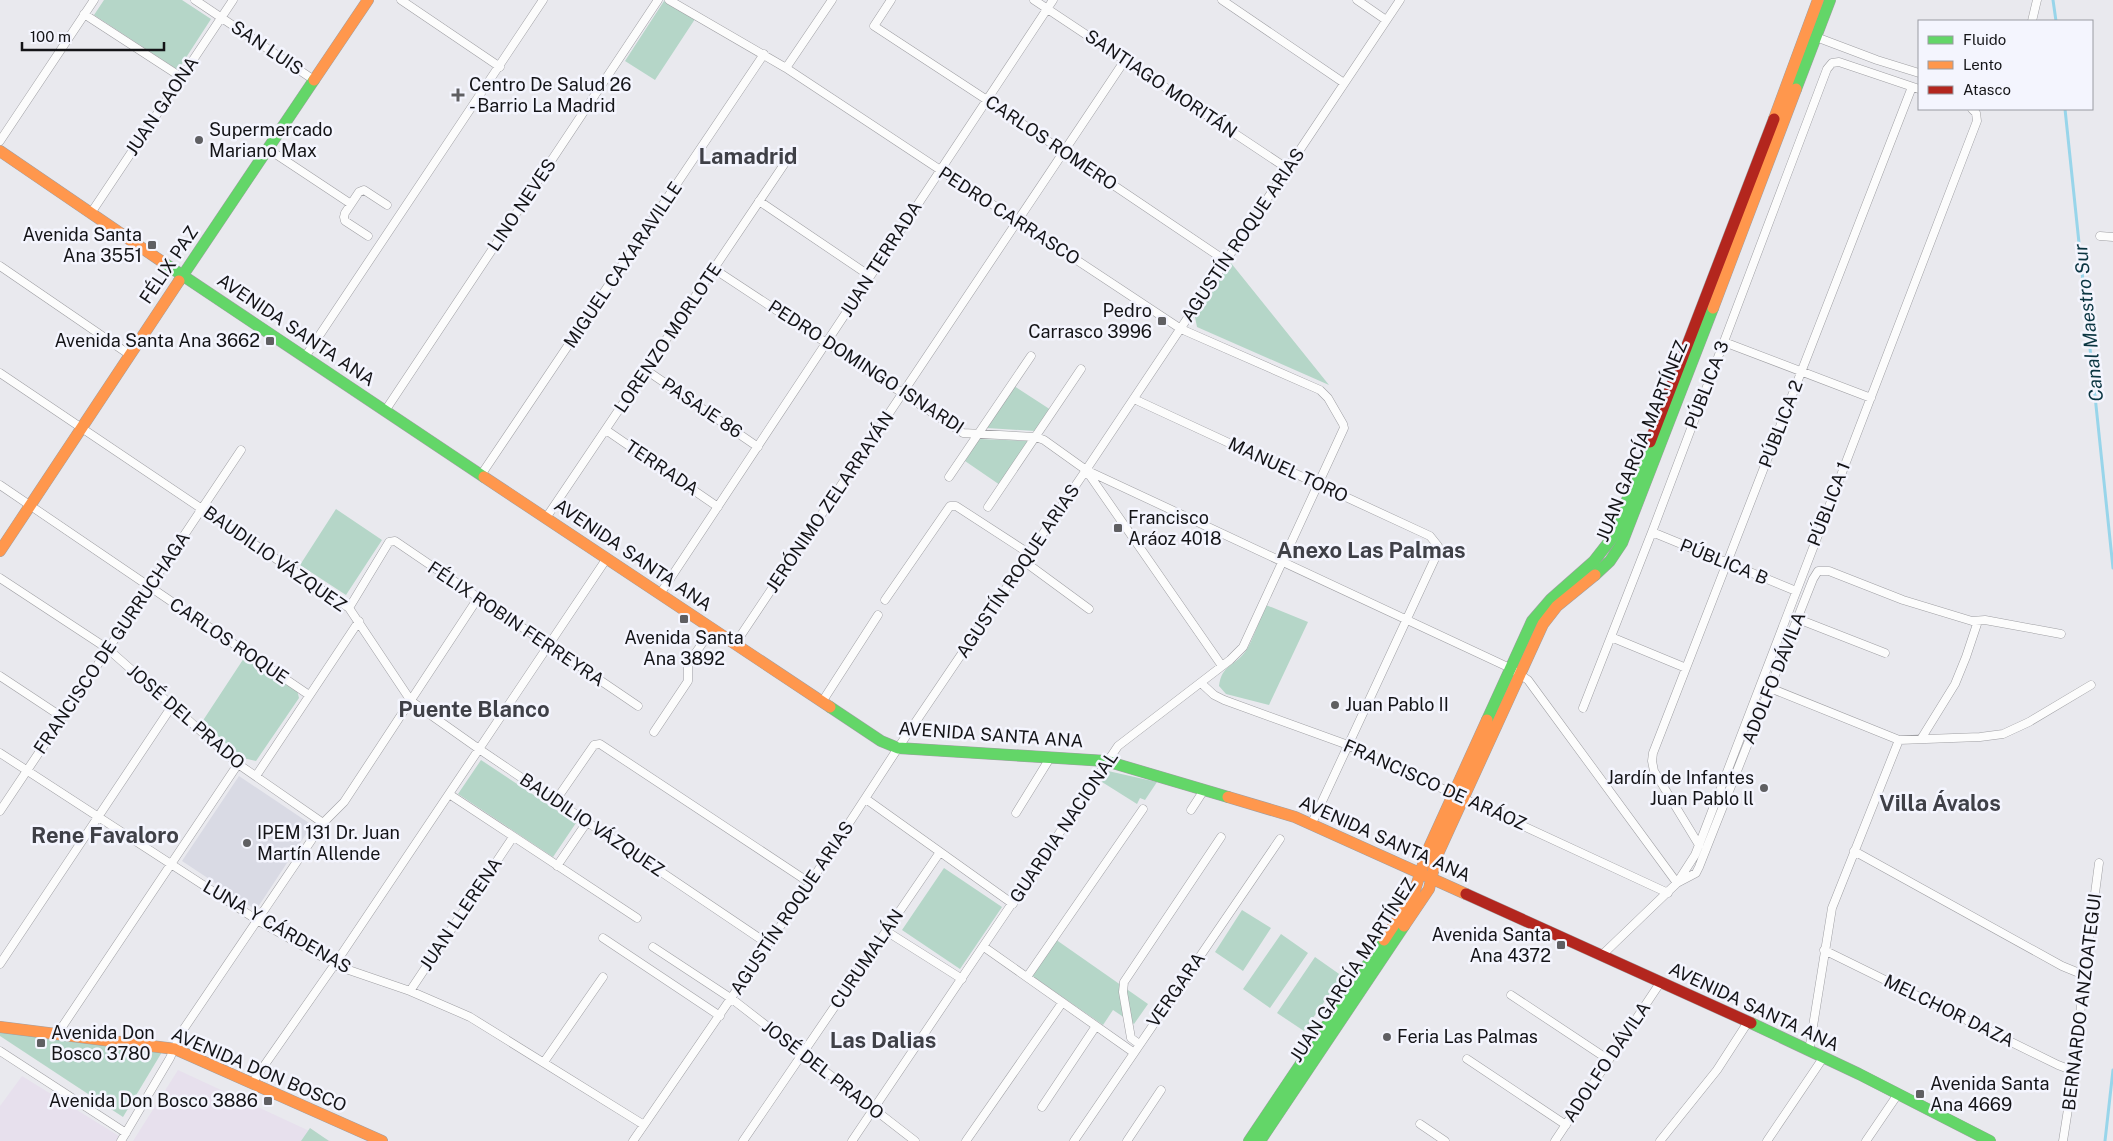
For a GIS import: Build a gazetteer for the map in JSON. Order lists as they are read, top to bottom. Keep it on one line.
{"streets":{"main road":["FÉLIX PAZ","AVENIDA SANTA ANA","JUAN GARCÍA MARTÍNEZ","AVENIDA DON BOSCO"],"street":["SAN LUIS","SANTIAGO MORITÁN","JUAN GAONA","CARLOS ROMERO","LINO NEVES","PEDRO CARRASCO","AGUSTÍN ROQUE ARIAS","JUAN TERRADA","MIGUEL CAXARAVILLE","LORENZO MORLOTE","PEDRO DOMINGO ISNARDI","PÚBLICA 3","PASAJE 86","PÚBLICA 2","TERRADA","MANUEL TORO","JERÓNIMO ZELARRAYÁN","PÚBLICA 1","BAUDILIO VÁZQUEZ","PÚBLICA B","FÉLIX ROBIN FERREYRA","CARLOS ROQUE","FRANCISCO DE GURRUCHAGA","ADOLFO DÁVILA","JOSÉ DEL PRADO","FRANCISCO DE ARÁOZ","GUARDIA NACIONAL","JUAN LLERENA","LUNA Y CÁRDENAS","CURUMALÁN","VERGARA","BERNARDO ANZOATEGUI","MELCHOR DAZA"]},"crossings":[["SAN LUIS","JUAN GAONA"],["SAN LUIS","FÉLIX PAZ"],["SANTIAGO MORITÁN","AGUSTÍN ROQUE ARIAS"],["SANTIAGO MORITÁN","JUAN TERRADA"],["SANTIAGO MORITÁN","JERÓNIMO ZELARRAYÁN"],["JUAN GAONA","AVENIDA SANTA ANA"],["CARLOS ROMERO","AGUSTÍN ROQUE ARIAS"],["CARLOS ROMERO","JUAN TERRADA"],["CARLOS ROMERO","JERÓNIMO ZELARRAYÁN"],["LINO NEVES","AVENIDA SANTA ANA"],["PEDRO CARRASCO","AGUSTÍN ROQUE ARIAS"],["PEDRO CARRASCO","JUAN TERRADA"],["PEDRO CARRASCO","MIGUEL CAXARAVILLE"],["PEDRO CARRASCO","JERÓNIMO ZELARRAYÁN"],["PEDRO CARRASCO","GUARDIA NACIONAL"],["AGUSTÍN ROQUE ARIAS","AVENIDA SANTA ANA"],["AGUSTÍN ROQUE ARIAS","PEDRO DOMINGO ISNARDI"],["AGUSTÍN ROQUE ARIAS","MANUEL TORO"],["AGUSTÍN ROQUE ARIAS","BAUDILIO VÁZQUEZ"],["AGUSTÍN ROQUE ARIAS","JOSÉ DEL PRADO"],["AGUSTÍN ROQUE ARIAS","LUNA Y CÁRDENAS"],["JUAN TERRADA","AVENIDA SANTA ANA"],["JUAN TERRADA","PEDRO DOMINGO ISNARDI"],["JUAN TERRADA","PASAJE 86"],["JUAN TERRADA","TERRADA"],["FÉLIX PAZ","AVENIDA SANTA ANA"],["FÉLIX PAZ","BAUDILIO VÁZQUEZ"],["FÉLIX PAZ","CARLOS ROQUE"],["MIGUEL CAXARAVILLE","AVENIDA SANTA ANA"],["AVENIDA SANTA ANA","LORENZO MORLOTE"],["AVENIDA SANTA ANA","JUAN GARCÍA MARTÍNEZ"],["AVENIDA SANTA ANA","JERÓNIMO ZELARRAYÁN"],["AVENIDA SANTA ANA","ADOLFO DÁVILA"],["AVENIDA SANTA ANA","GUARDIA NACIONAL"],["LORENZO MORLOTE","PEDRO DOMINGO ISNARDI"],["LORENZO MORLOTE","PASAJE 86"],["LORENZO MORLOTE","TERRADA"],["PEDRO DOMINGO ISNARDI","JUAN GARCÍA MARTÍNEZ"],["PEDRO DOMINGO ISNARDI","MANUEL TORO"],["PEDRO DOMINGO ISNARDI","JERÓNIMO ZELARRAYÁN"],["PEDRO DOMINGO ISNARDI","PÚBLICA 1"],["PEDRO DOMINGO ISNARDI","ADOLFO DÁVILA"],["PEDRO DOMINGO ISNARDI","GUARDIA NACIONAL"],["PÚBLICA 3","PÚBLICA 2"],["PÚBLICA 3","PÚBLICA B"],["PÚBLICA 2","PÚBLICA 1"],["PÚBLICA 2","PÚBLICA B"],["JUAN GARCÍA MARTÍNEZ","FRANCISCO DE ARÁOZ"],["MANUEL TORO","GUARDIA NACIONAL"],["PÚBLICA 1","PÚBLICA B"],["PÚBLICA 1","ADOLFO DÁVILA"],["BAUDILIO VÁZQUEZ","FÉLIX ROBIN FERREYRA"],["BAUDILIO VÁZQUEZ","FRANCISCO DE GURRUCHAGA"],["CARLOS ROQUE","FRANCISCO DE GURRUCHAGA"],["FRANCISCO DE GURRUCHAGA","JOSÉ DEL PRADO"],["FRANCISCO DE GURRUCHAGA","LUNA Y CÁRDENAS"],["ADOLFO DÁVILA","FRANCISCO DE ARÁOZ"],["JOSÉ DEL PRADO","GUARDIA NACIONAL"],["JOSÉ DEL PRADO","CURUMALÁN"],["FRANCISCO DE ARÁOZ","GUARDIA NACIONAL"],["JUAN LLERENA","LUNA Y CÁRDENAS"],["BERNARDO ANZOATEGUI","MELCHOR DAZA"]],"districts":["Lamadrid","Anexo Las Palmas","Puente Blanco","Villa Ávalos","Rene Favaloro","Las Dalias"],"water":["Canal Maestro Sur"],"places":{"health":["Centro De Salud 26 - Barrio La Madrid"],"other":["Supermercado Mariano Max","Juan Pablo II","Jardín de Infantes Juan Pablo ll","IPEM 131 Dr. Juan Martín Allende","Feria Las Palmas"],"transit":["Avenida Santa Ana 3551","Pedro Carrasco 3996","Avenida Santa Ana 3662","Francisco Aráoz 4018","Avenida Santa Ana 3892","Avenida Santa Ana 4372","Avenida Don Bosco 3780","Avenida Santa Ana 4669","Avenida Don Bosco 3886"]},"legend":["Fluido","Lento","Atasco"],"scale_bar":"100 m"}
